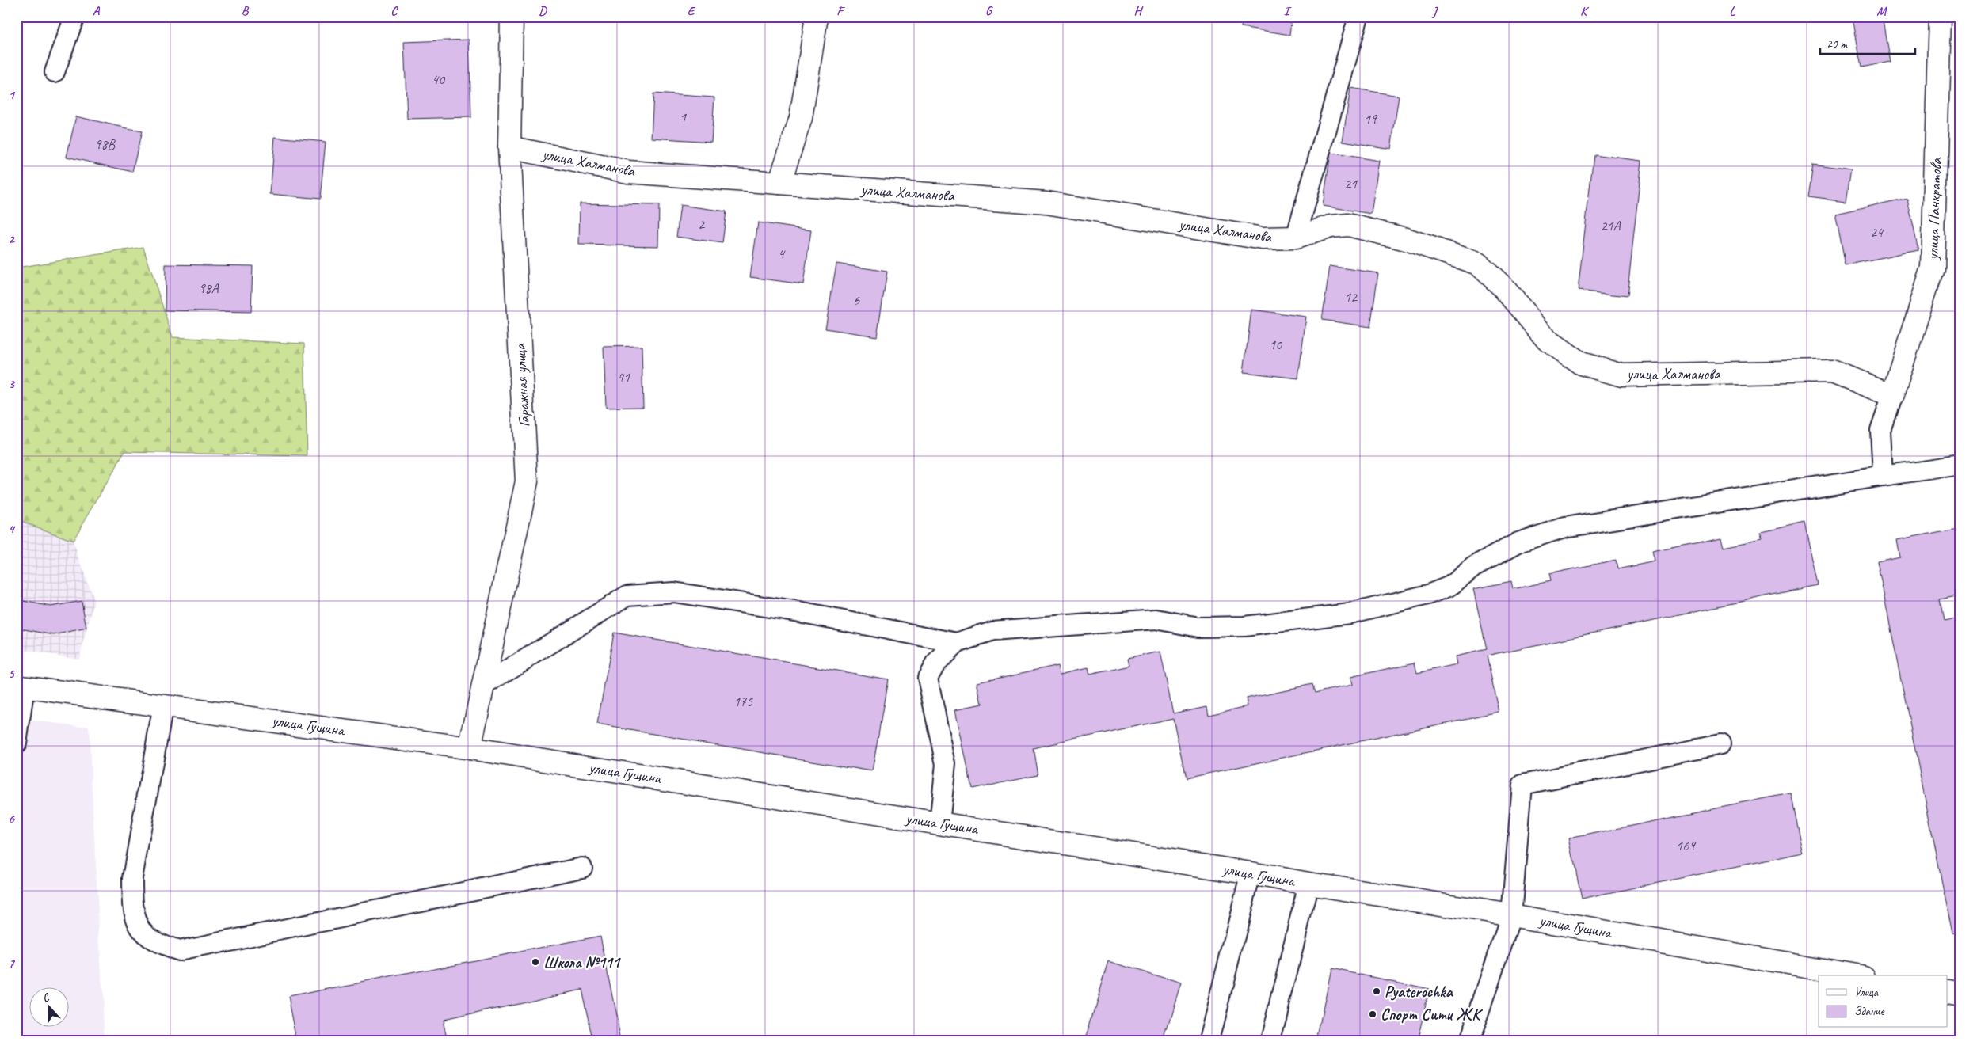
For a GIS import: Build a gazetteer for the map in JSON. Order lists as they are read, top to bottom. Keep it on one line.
{"streets":{"street":["улица Халманова","улица Панкратова","Гаражная улица","улица Гущина"]},"crossings":[["улица Халманова","улица Панкратова"],["улица Халманова","Гаражная улица"],["Гаражная улица","улица Гущина"]],"places":["Школа №111","Pyaterochka","Спорт Сити ЖК"],"house_numbers":["40","1","19","98В","21","2","21А","24","4","98А","12","6","10","41","175","169"],"legend":["Улица","Здание"],"scale_bar":"20 m","north":"top","grid":{"columns":["A","B","C","D","E","F","G","H","I","J","K","L","M"],"rows":["1","2","3","4","5","6","7"]}}
